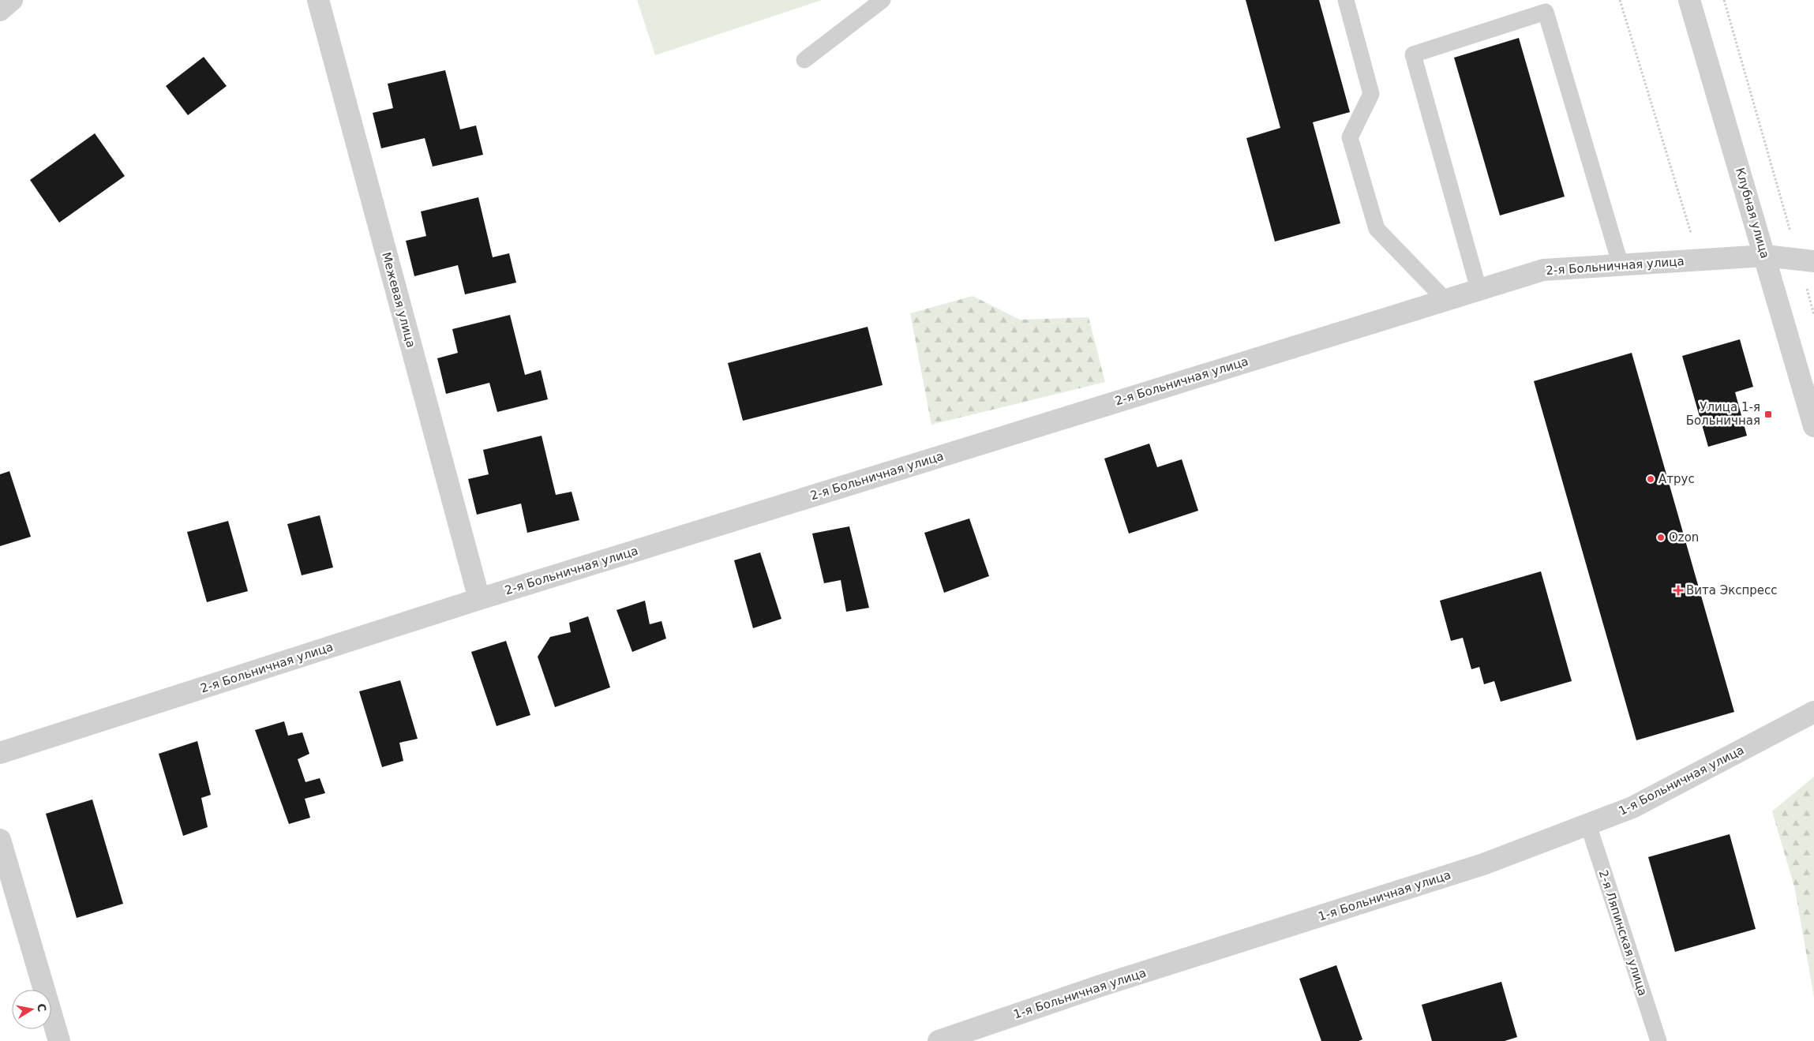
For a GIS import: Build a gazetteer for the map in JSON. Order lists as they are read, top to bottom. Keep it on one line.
{"streets":{"street":["Клубная улица","2-я Больничная улица","Межевая улица","1-я Больничная улица"],"lane":["2-я Ляпинская улица"]},"crossings":[["Клубная улица","2-я Больничная улица"],["2-я Больничная улица","Межевая улица"],["1-я Больничная улица","2-я Ляпинская улица"]],"places":{"transit":["Улица 1-я Больничная"],"other":["Атрус","Ozon"],"health":["Вита Экспресс"]},"north":"right"}
